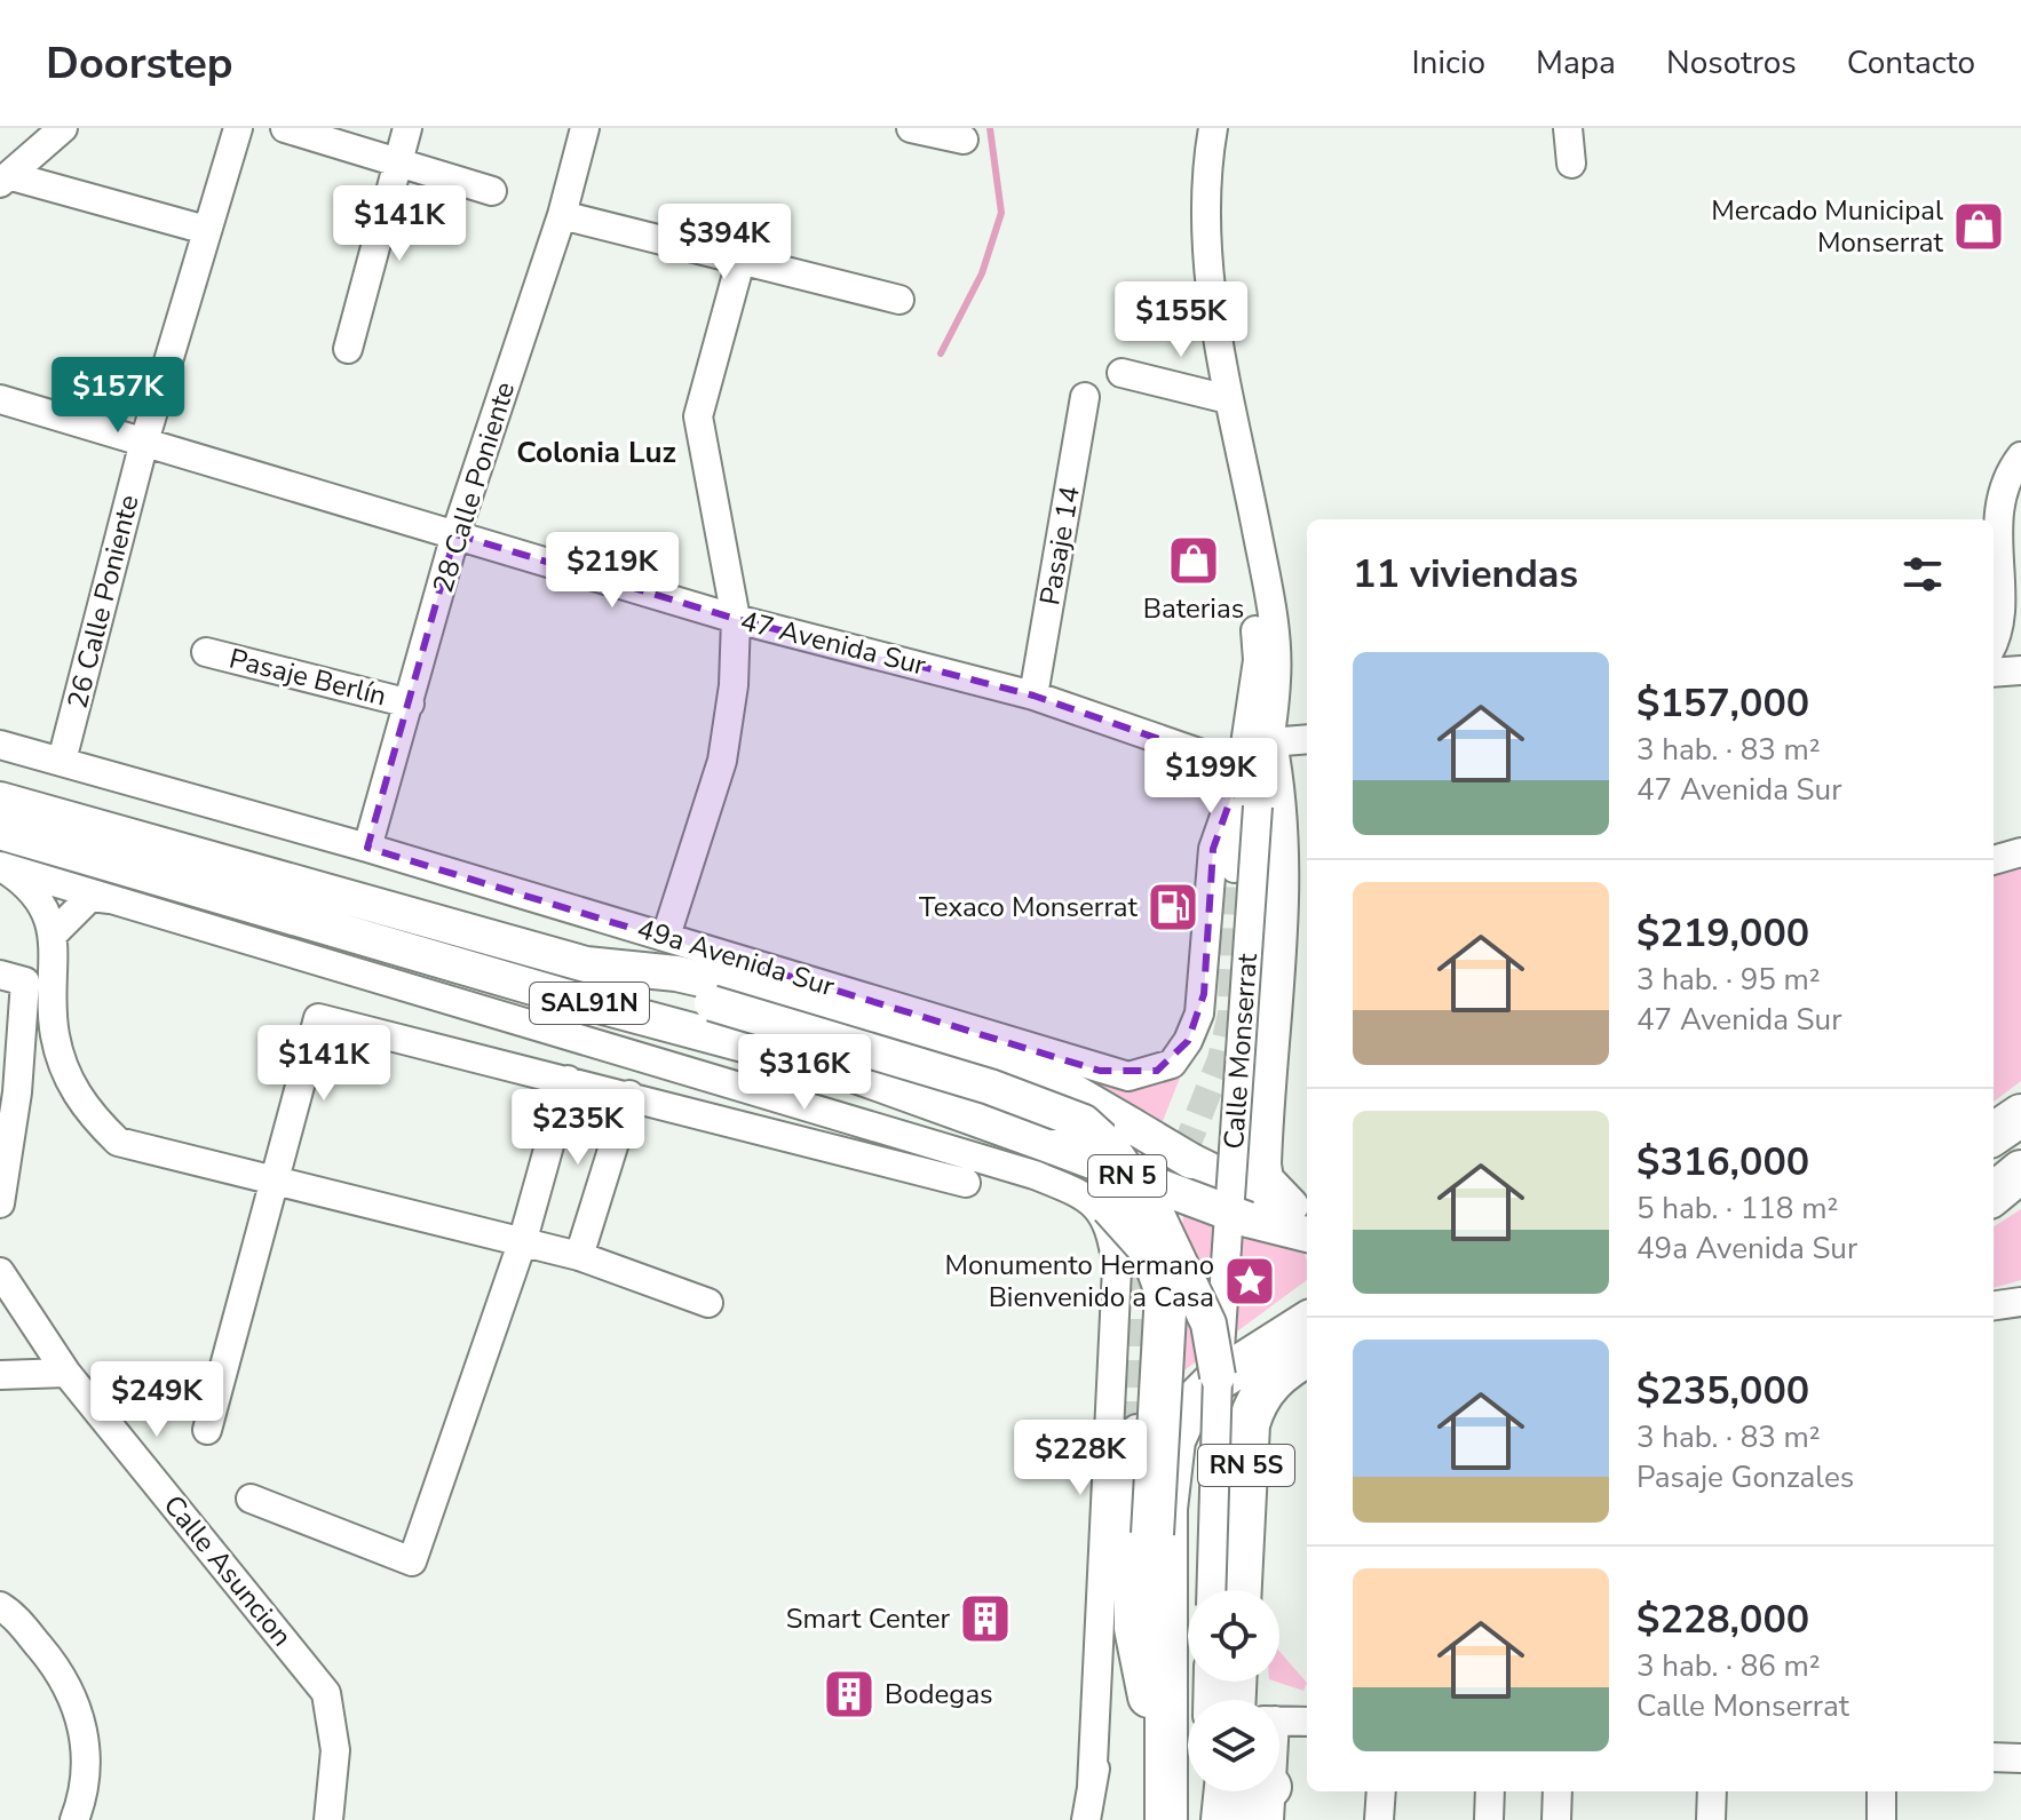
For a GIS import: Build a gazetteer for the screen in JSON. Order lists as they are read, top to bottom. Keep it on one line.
{"streets":{"highway":["RN 5S"],"main road":["49a Avenida Sur","SAL91N","RN 5"],"street":["28 Calle Poniente","Pasaje 14","26 Calle Poniente","47 Avenida Sur","Pasaje Berlín","Calle Monserrat","Calle Asuncion"]},"crossings":[["28 Calle Poniente","47 Avenida Sur"],["28 Calle Poniente","Pasaje Berlín"],["28 Calle Poniente","49a Avenida Sur"],["Pasaje 14","47 Avenida Sur"],["26 Calle Poniente","47 Avenida Sur"],["26 Calle Poniente","49a Avenida Sur"],["47 Avenida Sur","49a Avenida Sur"],["47 Avenida Sur","Calle Monserrat"],["49a Avenida Sur","Calle Monserrat"],["SAL91N","RN 5"]],"districts":["Colonia Luz"],"places":{"shop":["Mercado Municipal Monserrat","Baterias"],"fuel station":["Texaco Monserrat"],"place":["Monumento Hermano Bienvenido a Casa"],"building":["Smart Center","Bodegas"]},"page":{"header":"Doorstep","nav":["Inicio","Mapa","Nosotros","Contacto"],"price":["$141K","$394K","$155K","$157K","$219K","$199K","$141K","$316K","$235K","$249K","$228K"],"heading":"11 viviendas","list":[{"name":"$157,000","note":"3 hab. · 83 m² · 47 Avenida Sur"},{"name":"$219,000","note":"3 hab. · 95 m² · 47 Avenida Sur"},{"name":"$316,000","note":"5 hab. · 118 m² · 49a Avenida Sur"},{"name":"$235,000","note":"3 hab. · 83 m² · Pasaje Gonzales"},{"name":"$228,000","note":"3 hab. · 86 m² · Calle Monserrat"}]}}
